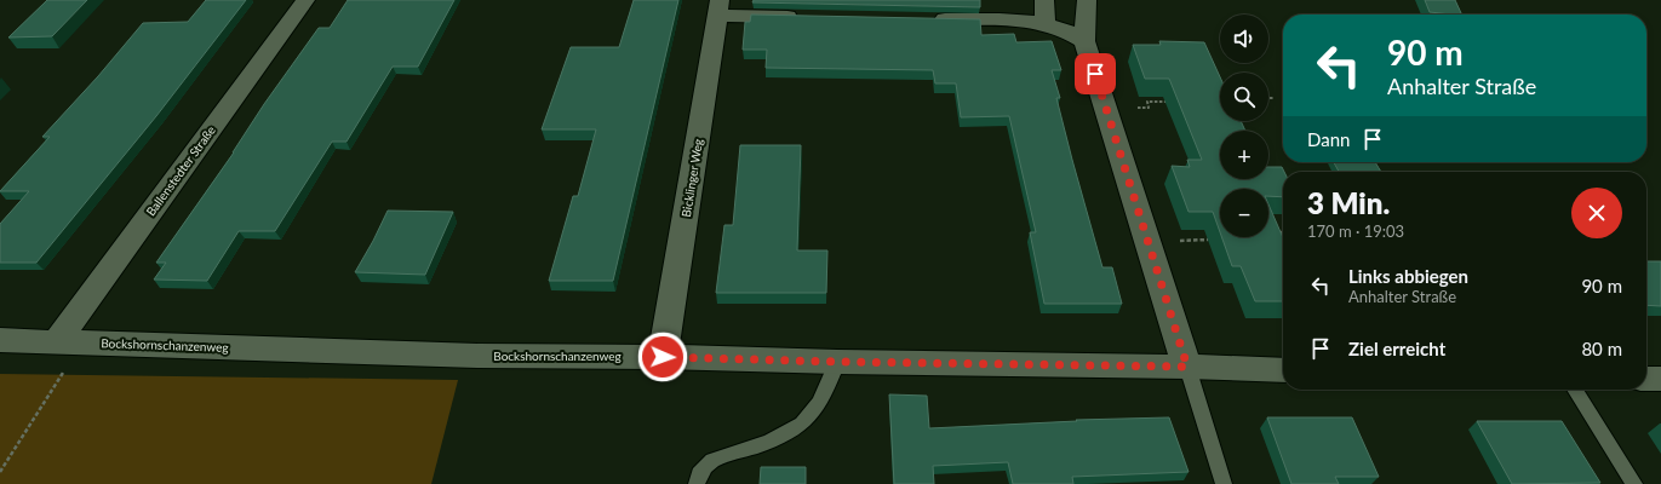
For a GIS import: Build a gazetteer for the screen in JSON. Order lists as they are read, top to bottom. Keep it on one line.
{"streets":{"street":["Ballenstedter Straße","Bicklinger Weg","Bockshornschanzenweg"]},"crossings":[["Ballenstedter Straße","Bockshornschanzenweg"],["Bicklinger Weg","Bockshornschanzenweg"]],"page":{"map_buttons":["+","−"],"turn":["90 m","Anhalter Straße"],"then":"Dann","heading":["3 Min.","170 m · 19:03"],"list":[{"name":"Links abbiegen","note":"Anhalter Straße","value":"90 m"},{"name":"Ziel erreicht","value":"80 m"}]}}
